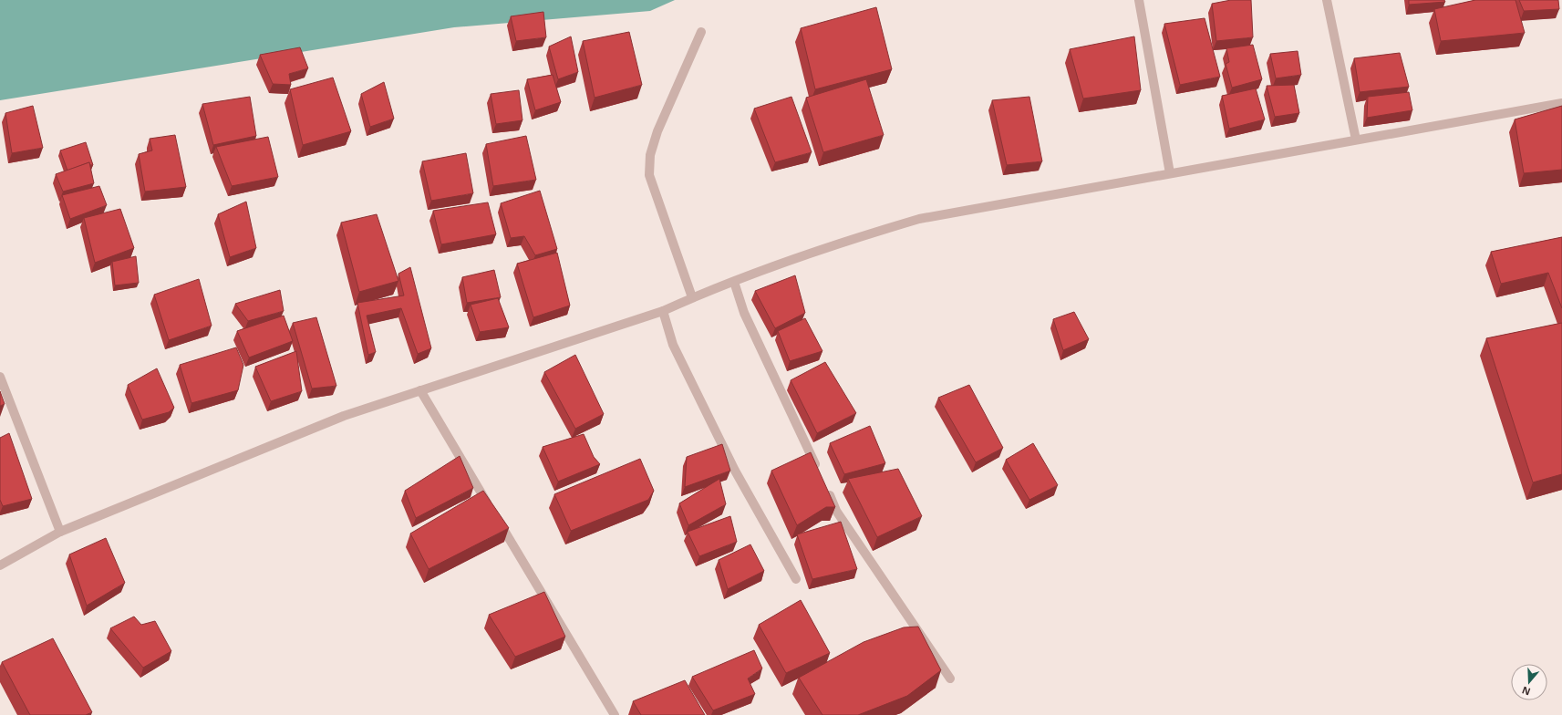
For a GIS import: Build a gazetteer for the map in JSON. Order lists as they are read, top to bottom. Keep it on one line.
{"north":"bottom"}
